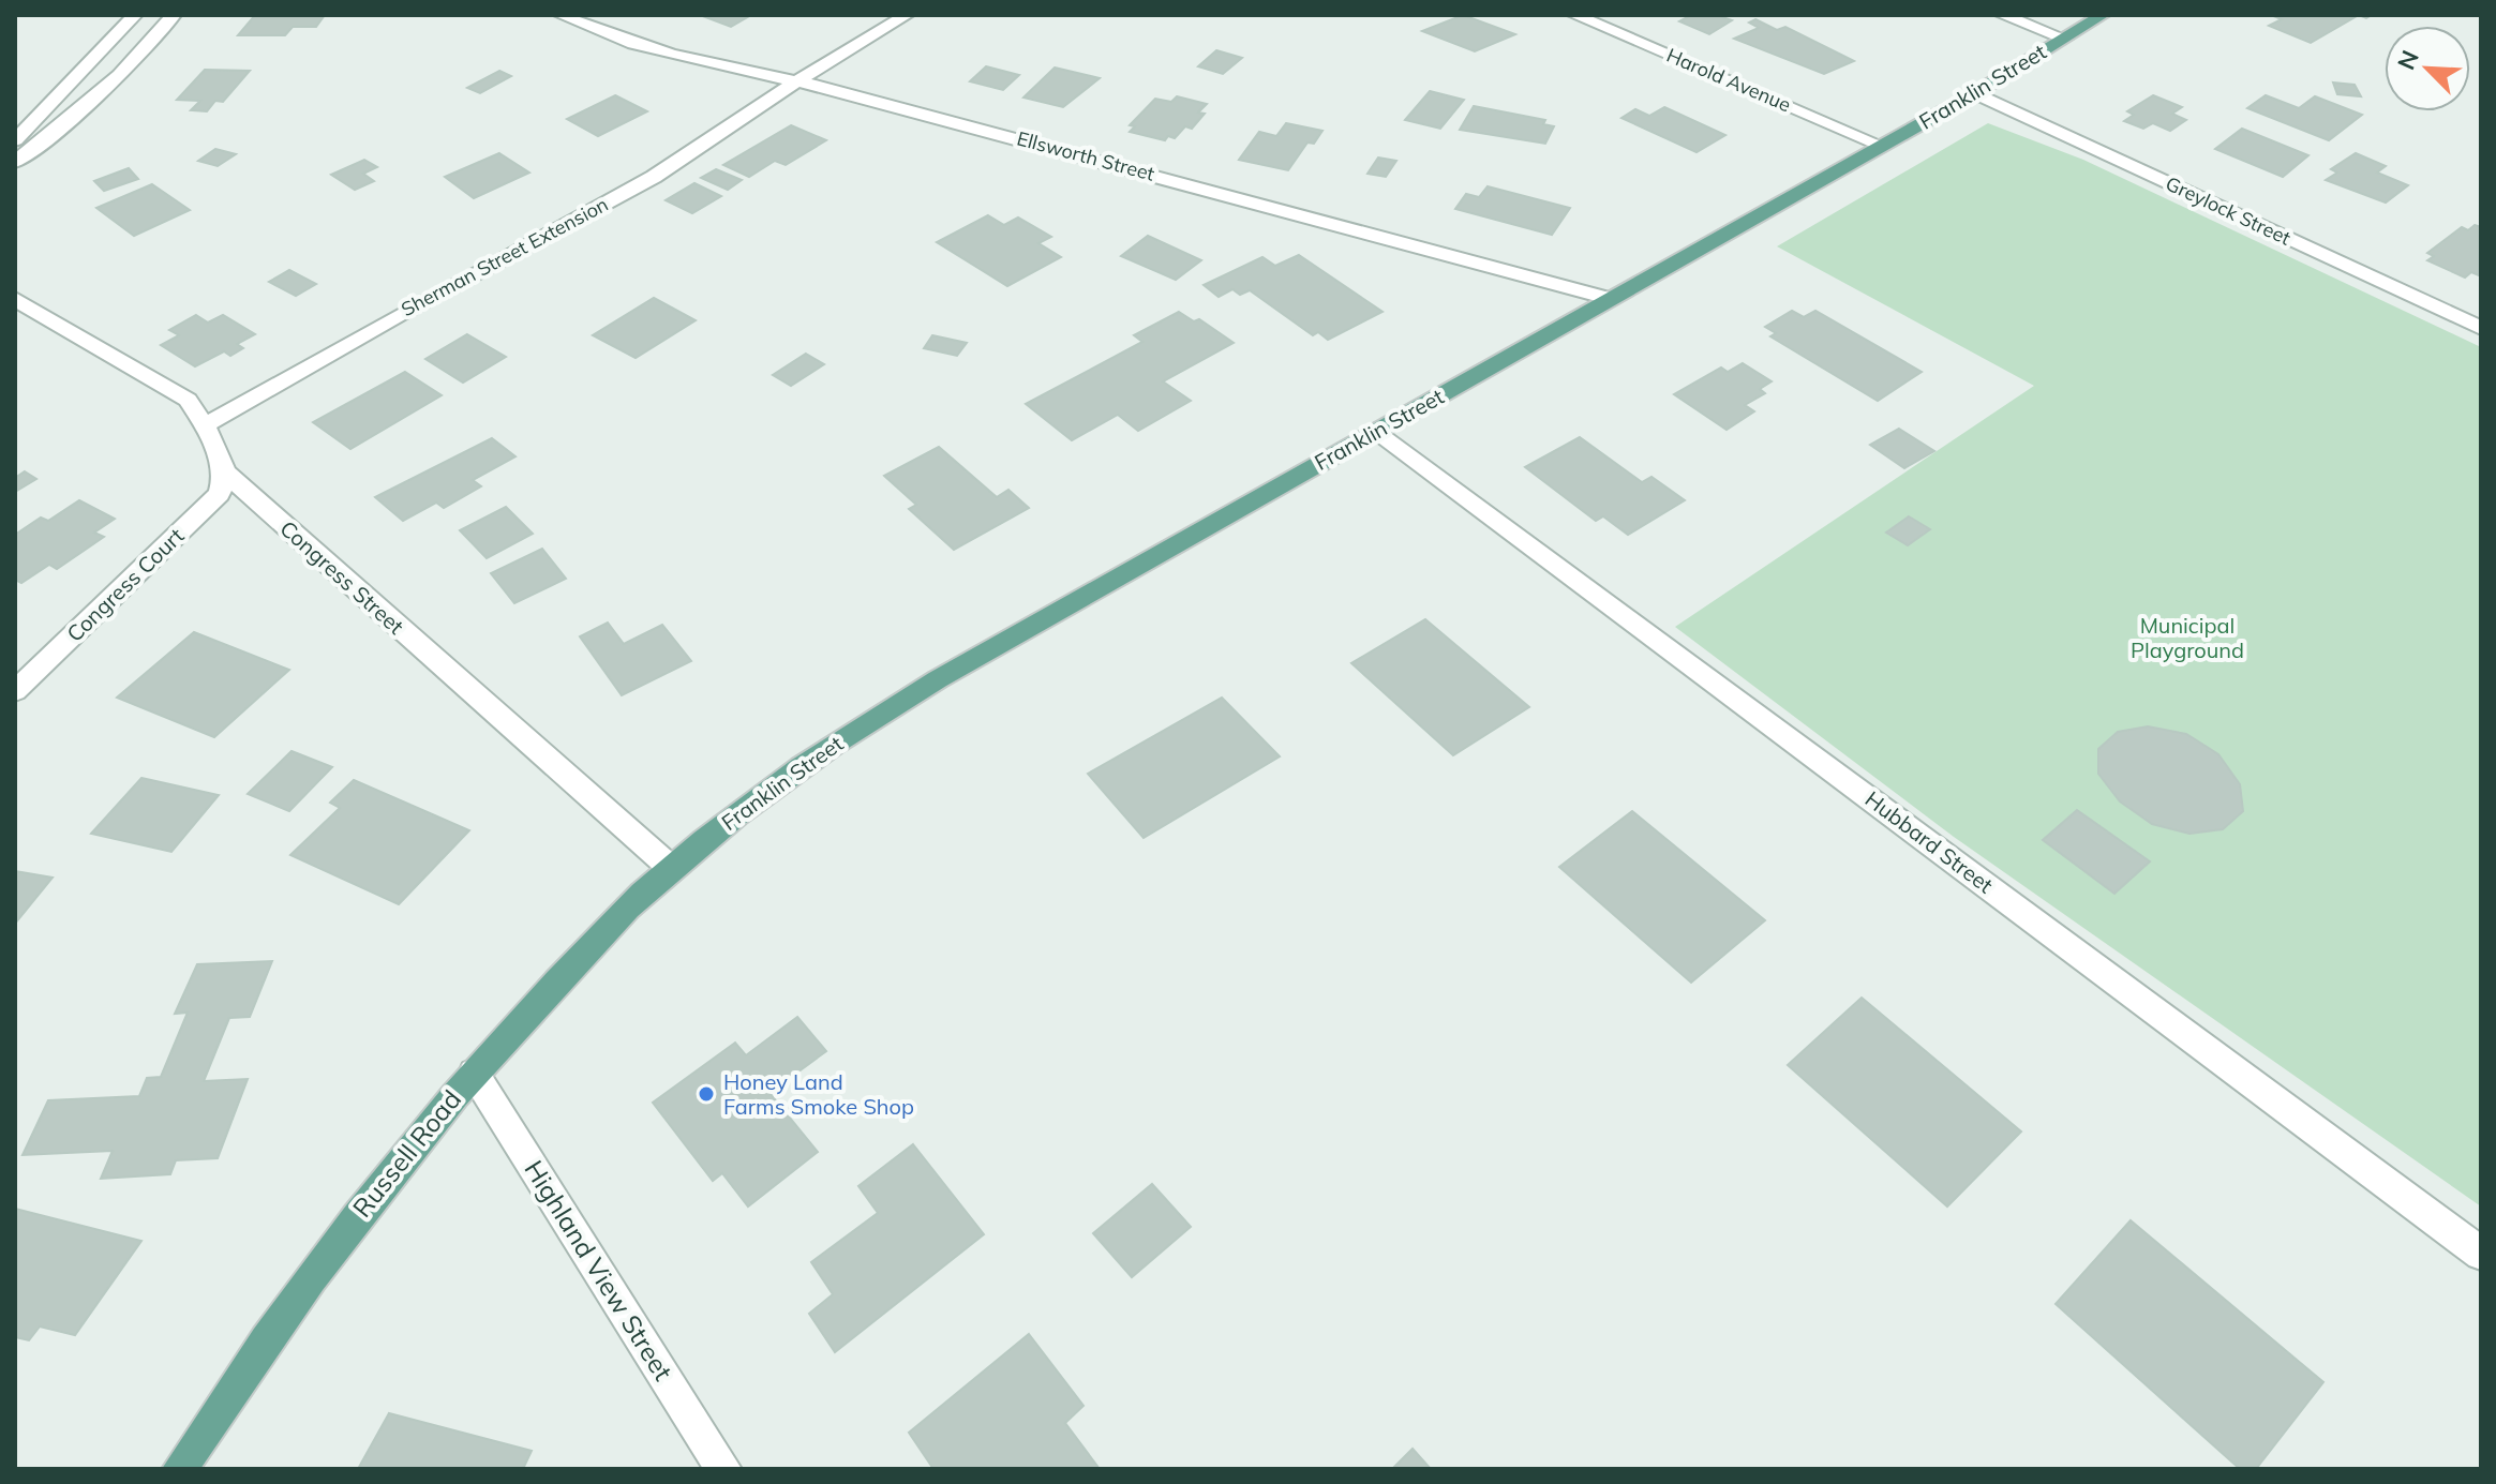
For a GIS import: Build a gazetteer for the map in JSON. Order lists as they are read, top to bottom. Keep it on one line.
{"streets":{"main road":["Franklin Street","Russell Road"],"street":["Harold Avenue","Ellsworth Street","Greylock Street","Sherman Street Extension","Congress Street","Congress Court","Hubbard Street","Highland View Street"]},"crossings":[["Harold Avenue","Franklin Street"],["Franklin Street","Ellsworth Street"],["Franklin Street","Greylock Street"],["Franklin Street","Congress Street"],["Franklin Street","Hubbard Street"],["Franklin Street","Russell Road"],["Ellsworth Street","Sherman Street Extension"],["Sherman Street Extension","Congress Street"],["Congress Street","Congress Court"],["Congress Street","Russell Road"],["Russell Road","Highland View Street"]],"parks":["Municipal Playground"],"places":["Honey Land Farms Smoke Shop"],"north":"top left"}
